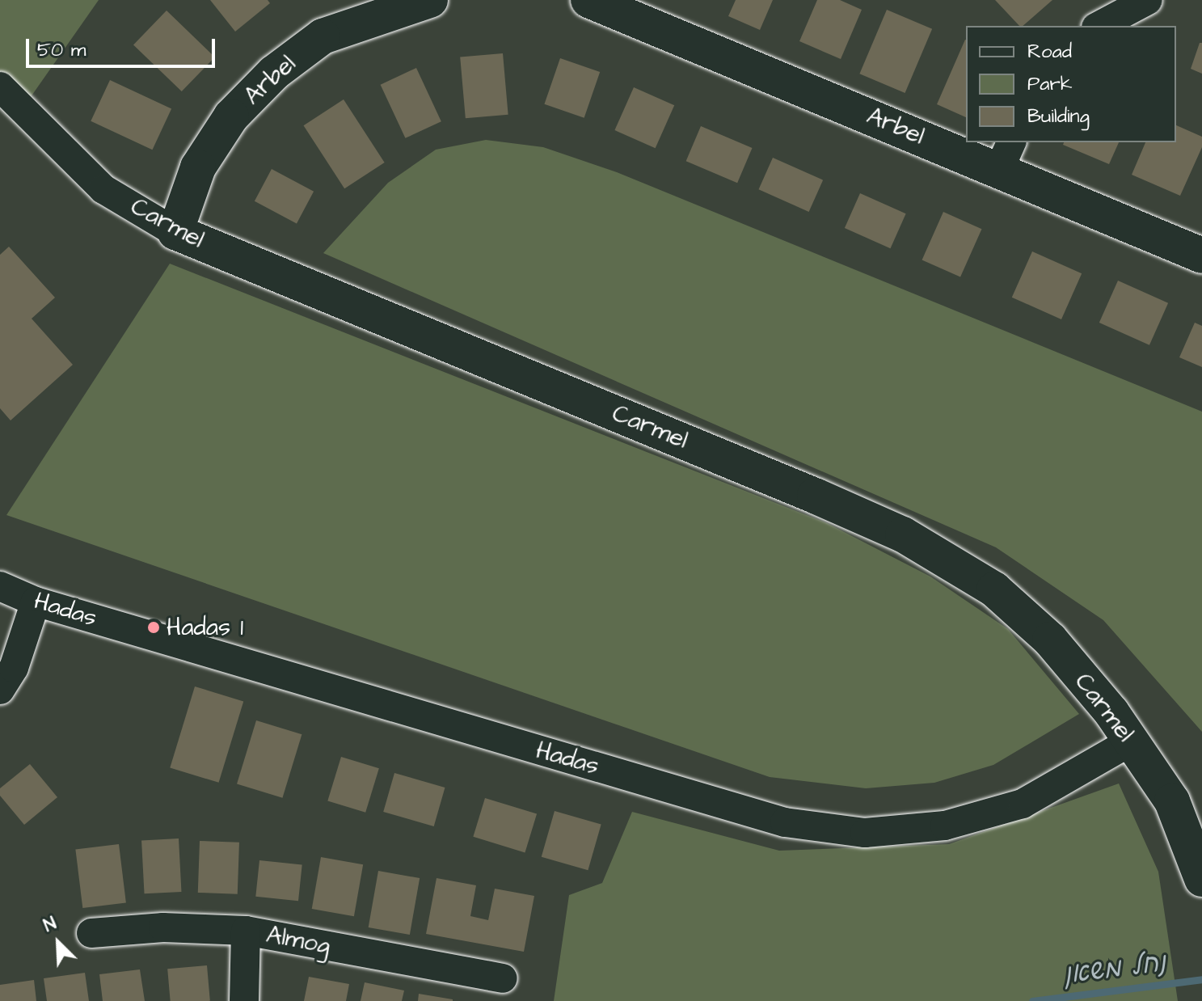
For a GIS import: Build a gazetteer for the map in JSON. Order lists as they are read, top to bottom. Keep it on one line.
{"streets":{"street":["Arbel","Carmel","Hadas","Almog"]},"crossings":[["Arbel","Carmel"],["Carmel","Hadas"]],"water":["נחל משאן"],"places":["Hadas 1"],"legend":["Road","Park","Building"],"scale_bar":"50 m","north":"top left"}
